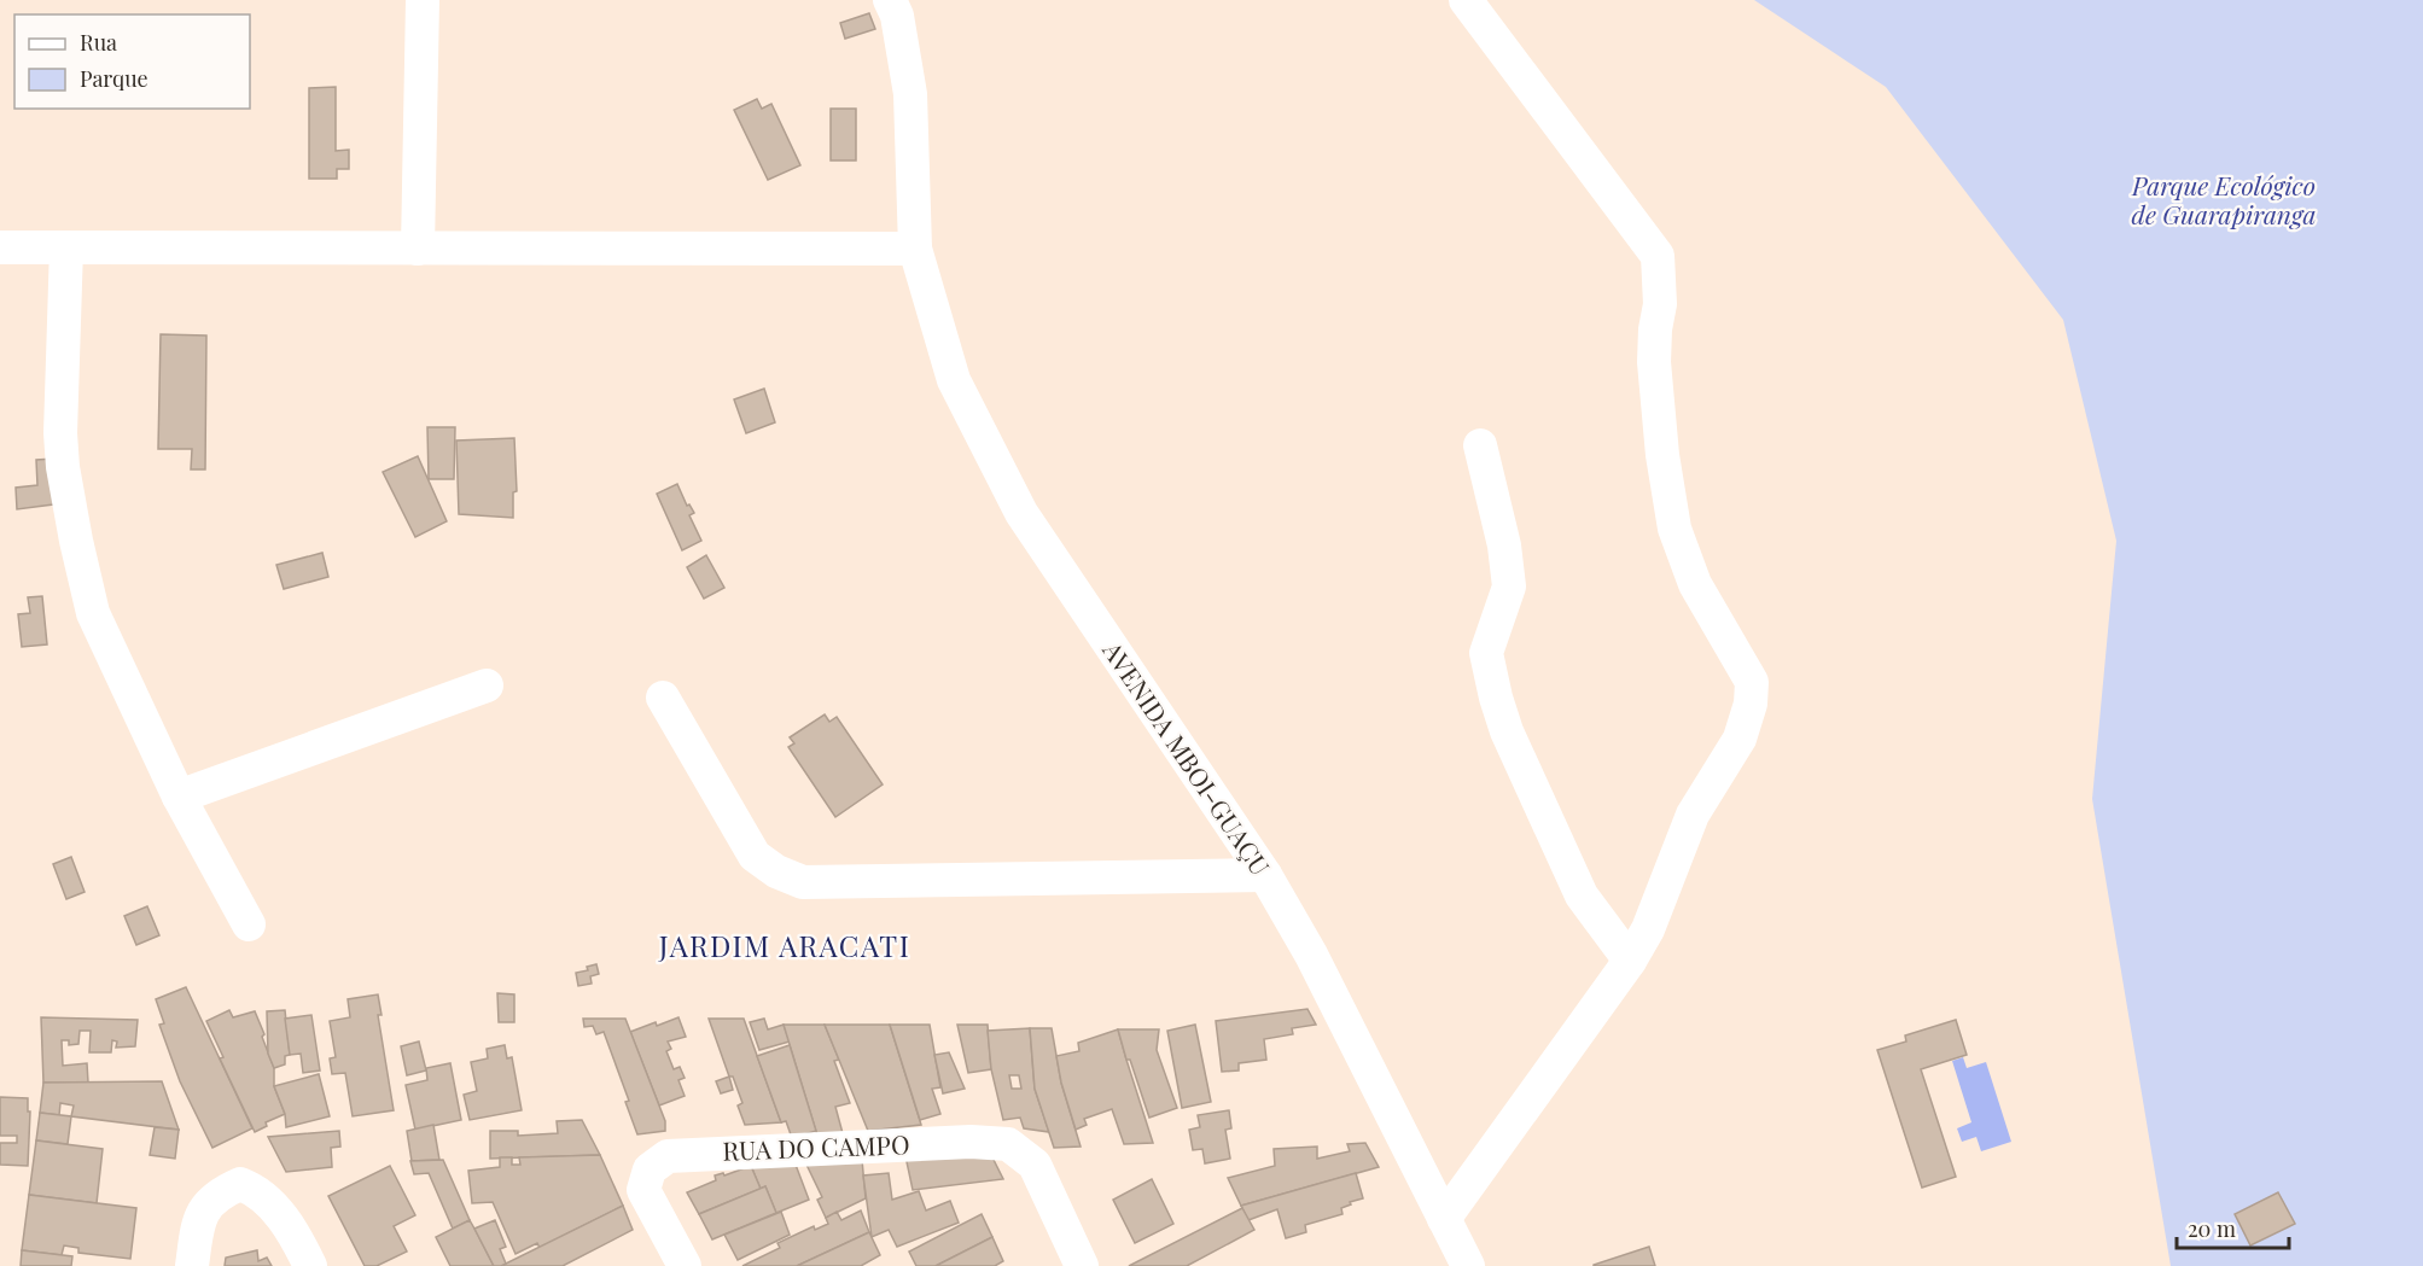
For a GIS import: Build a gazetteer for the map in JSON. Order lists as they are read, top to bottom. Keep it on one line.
{"streets":{"street":["AVENIDA MBOI-GUAÇU","RUA DO CAMPO"]},"districts":["JARDIM ARACATI"],"parks":["Parque Ecológico de Guarapiranga"],"legend":["Rua","Parque"],"scale_bar":"20 m"}
